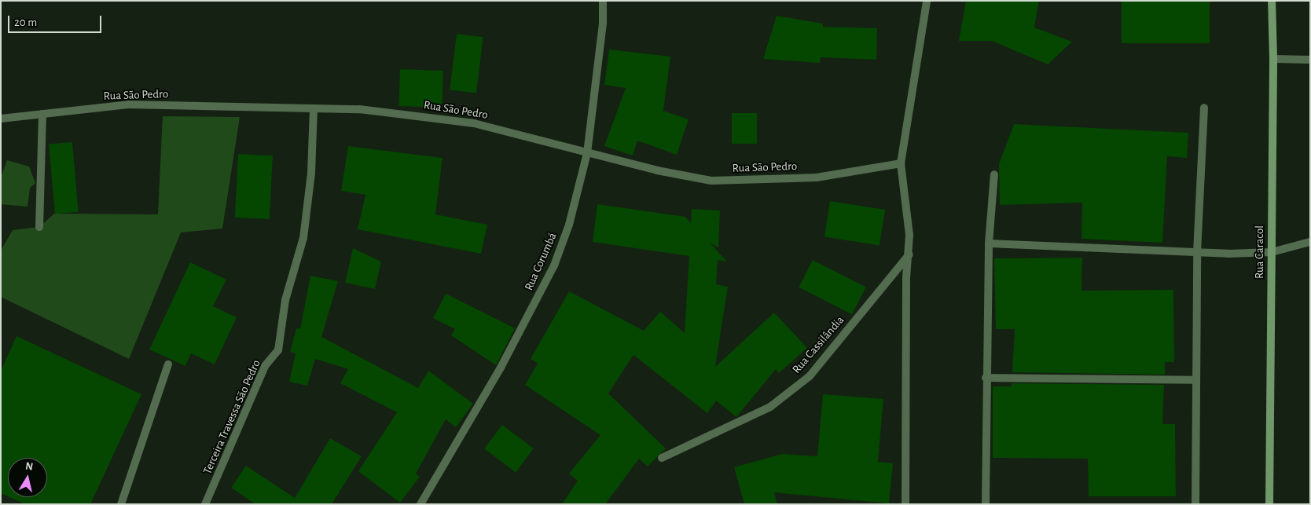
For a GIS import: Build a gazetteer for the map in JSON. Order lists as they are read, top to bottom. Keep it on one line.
{"streets":{"street":["Rua São Pedro","Rua Caracol","Rua Corumbá","Rua Cassilândia","Terceira Travessa São Pedro"]},"crossings":[["Rua São Pedro","Rua Corumbá"],["Rua São Pedro","Terceira Travessa São Pedro"]],"scale_bar":"20 m","north":"top"}
